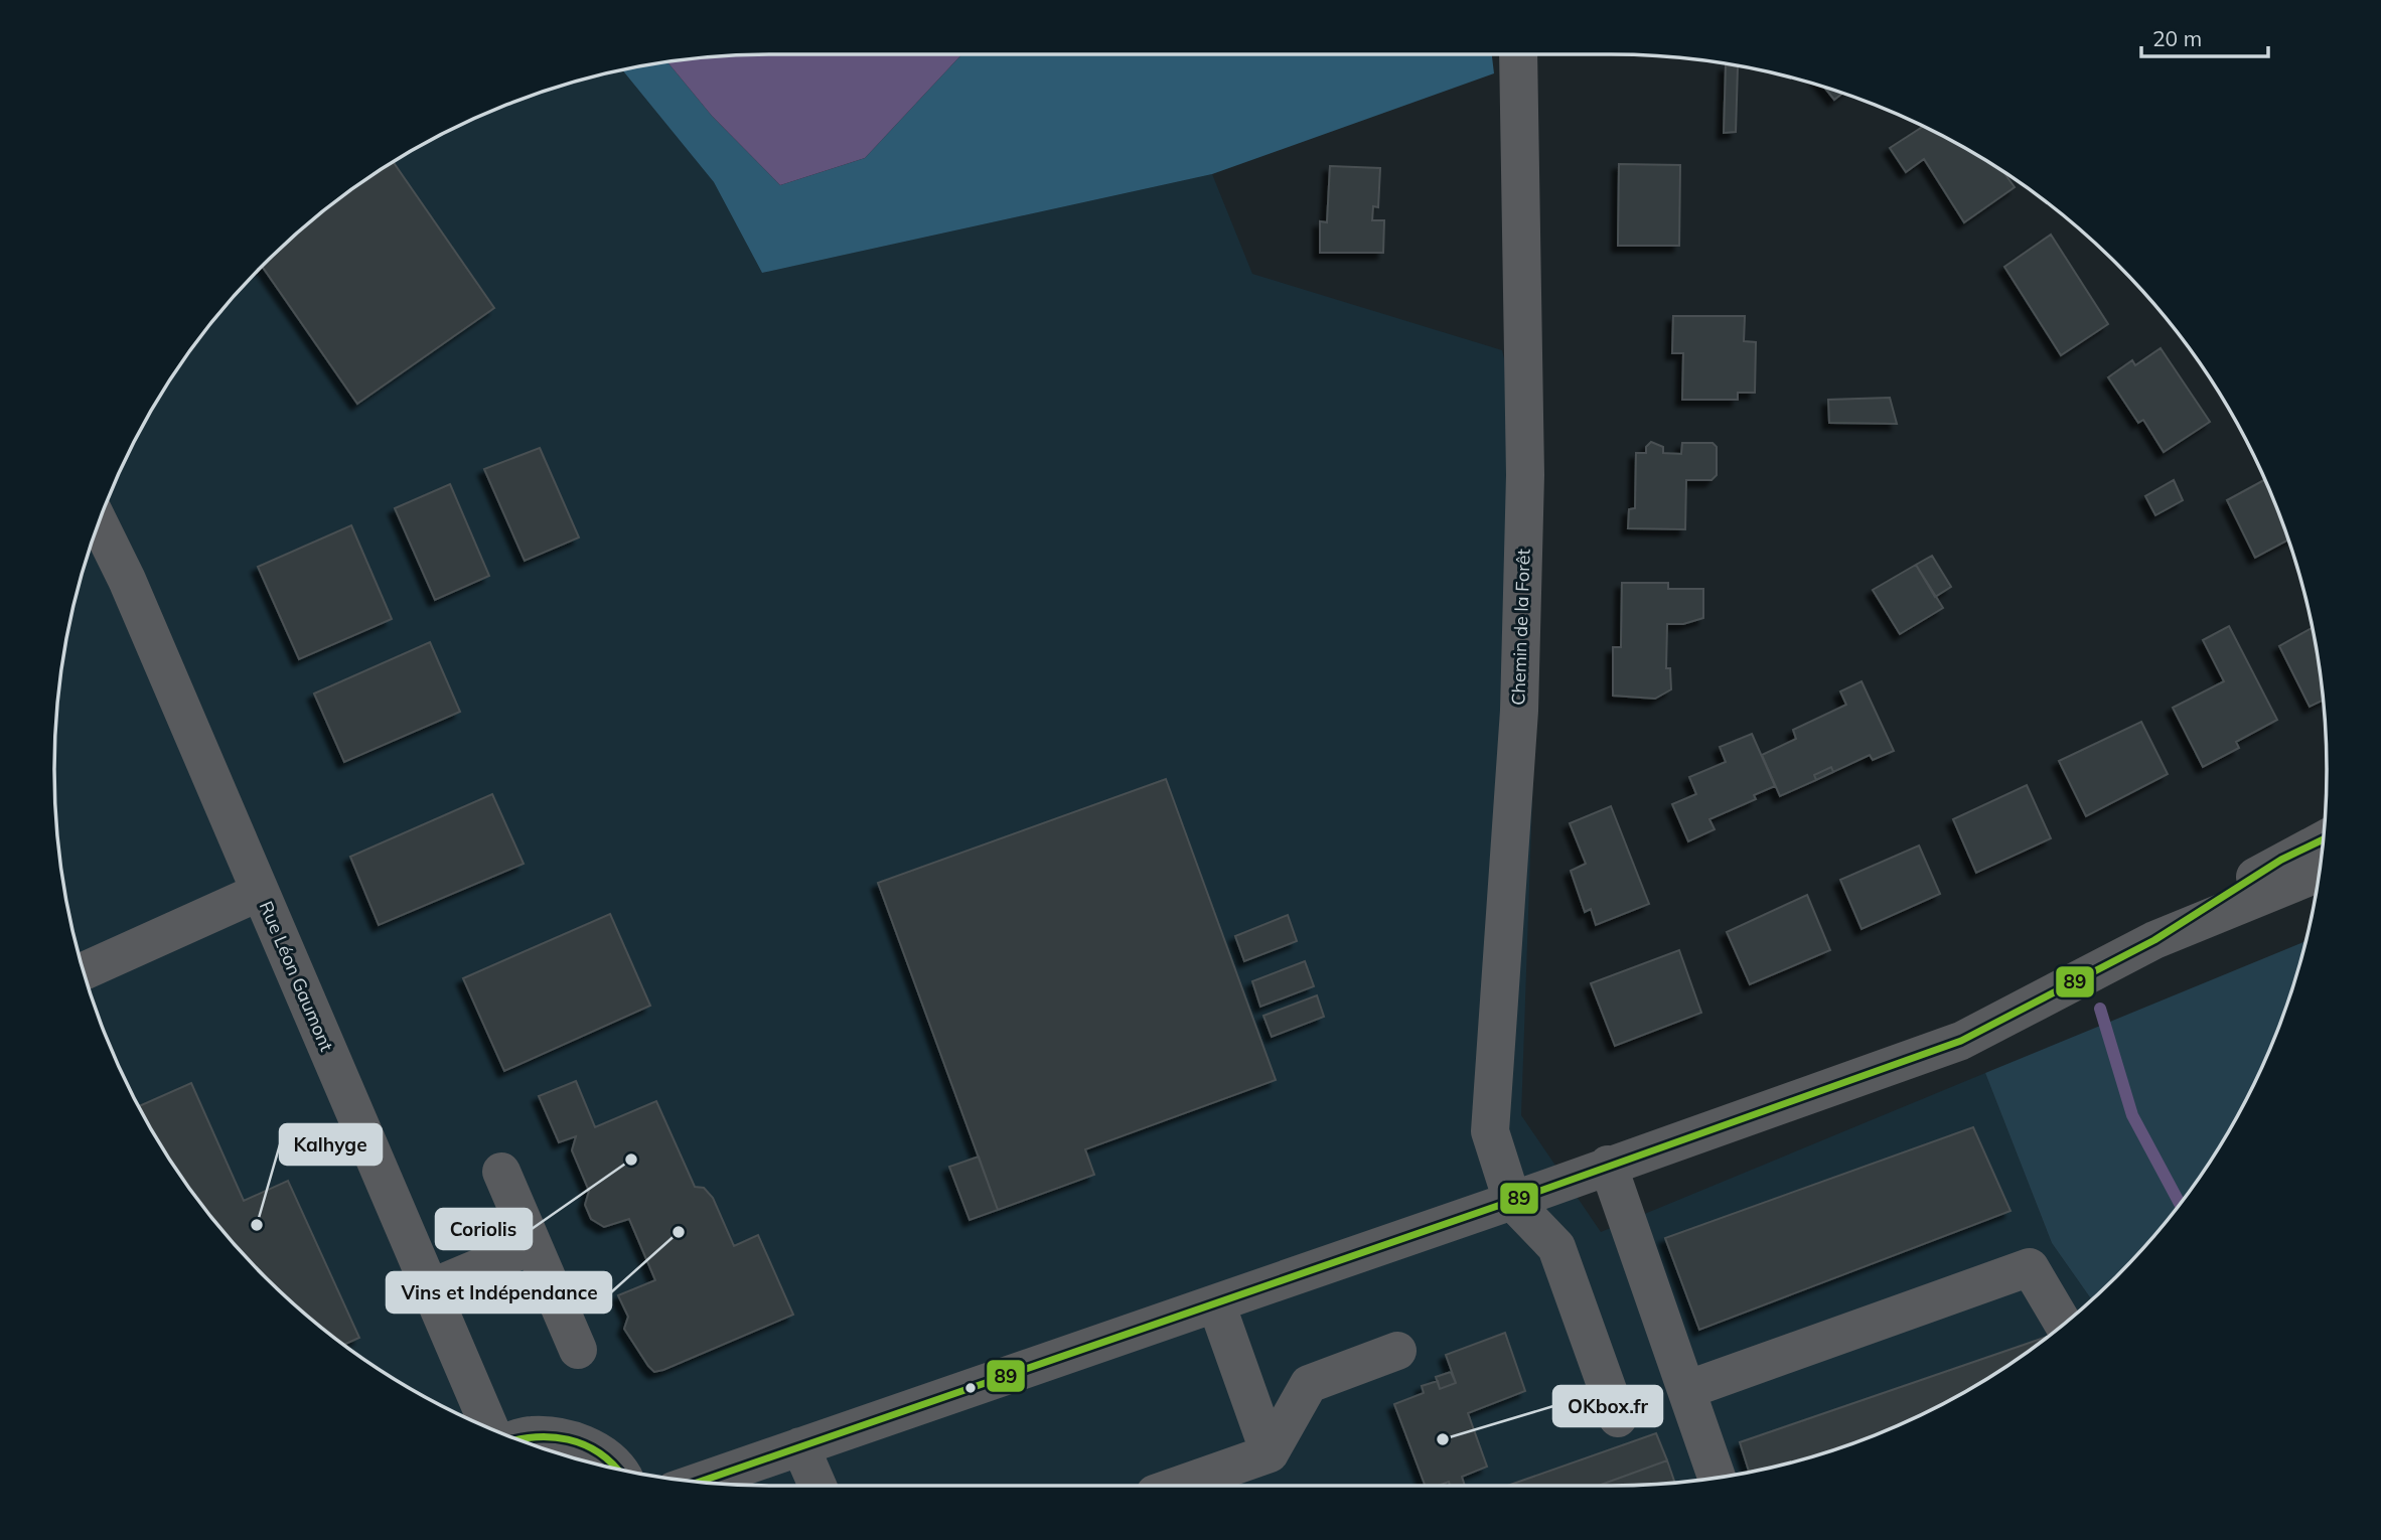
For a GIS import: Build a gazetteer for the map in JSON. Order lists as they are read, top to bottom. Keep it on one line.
{"streets":{"street":["Chemin de la Forêt","Rue Léon Gaumont"]},"places":["Coriolis","Kalhyge","Vins et Indépendance","OKbox.fr"],"lines":["transit line 89"],"scale_bar":"20 m"}
